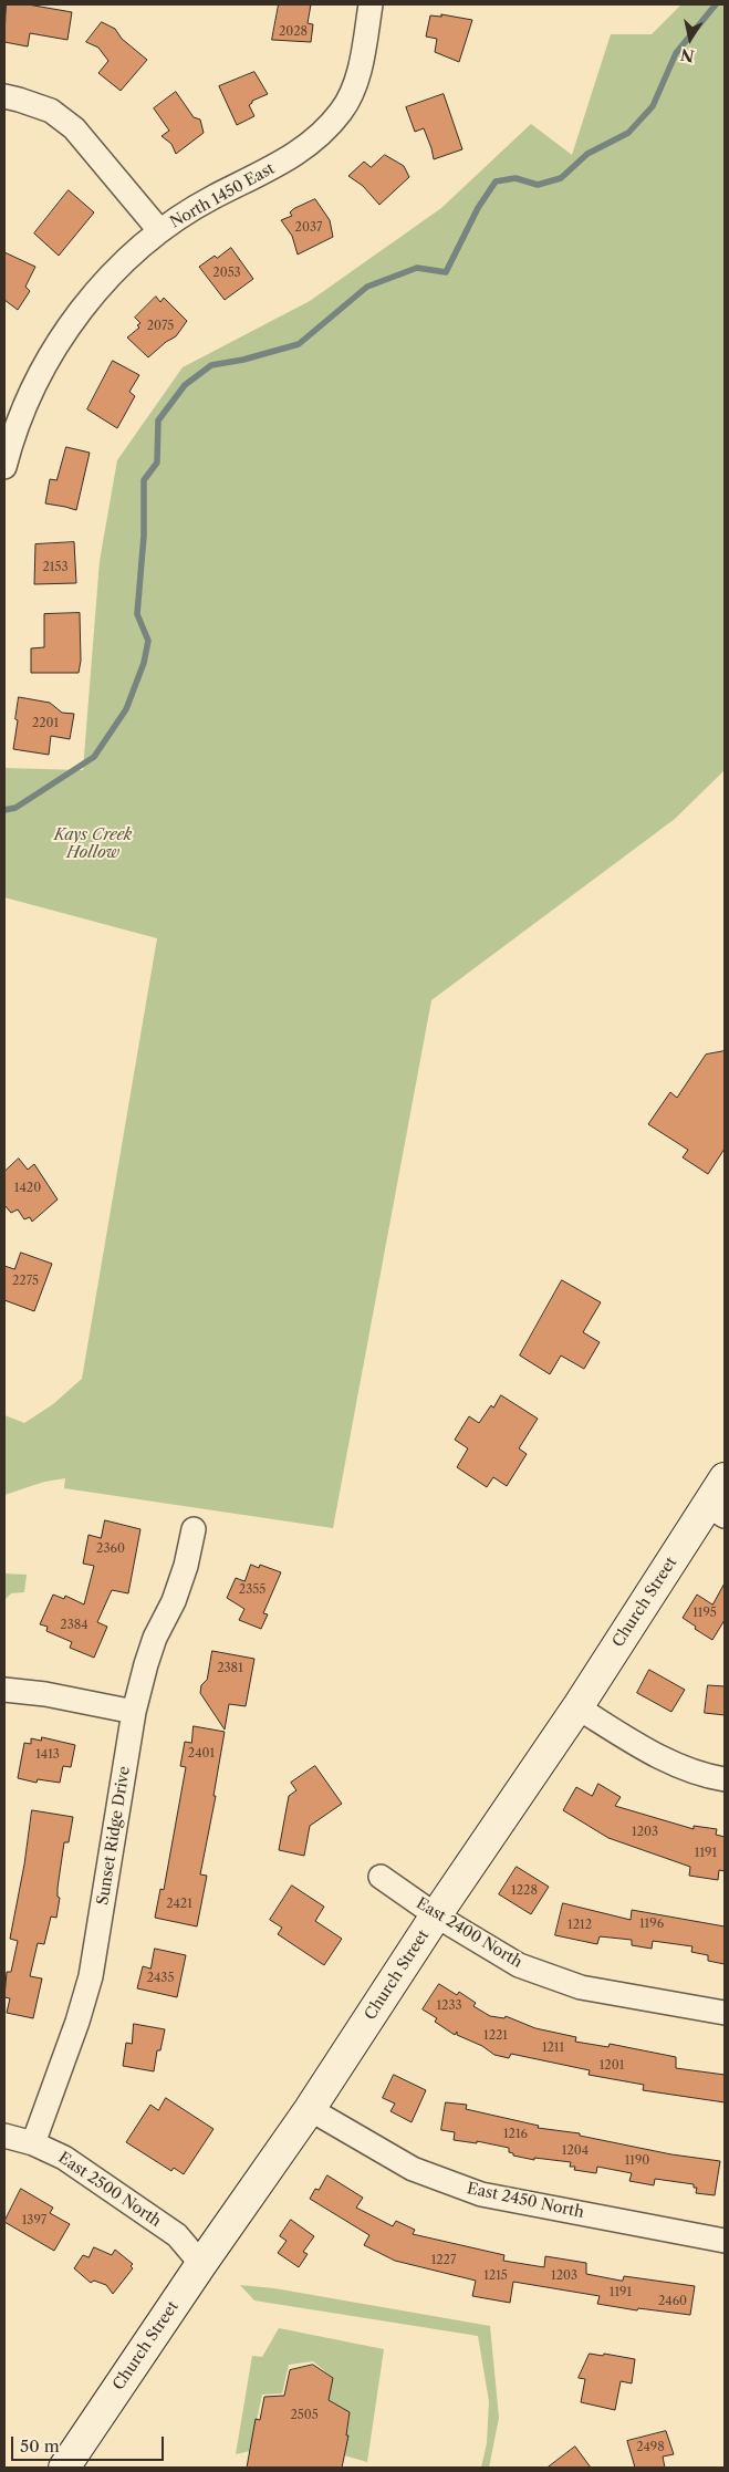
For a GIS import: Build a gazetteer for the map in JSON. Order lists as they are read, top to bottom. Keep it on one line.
{"streets":{"street":["North 1450 East","Church Street","Sunset Ridge Drive","East 2400 North","East 2500 North","East 2450 North"]},"crossings":[["Church Street","East 2400 North"],["Church Street","East 2500 North"],["Church Street","East 2450 North"],["Sunset Ridge Drive","East 2500 North"]],"parks":["Kays Creek Hollow"],"house_numbers":["2028","2037","2053","2075","2153","2201","1420","2275","2360","2355","1195","2384","2381","2401","1413","1203","1191","1228","2421","1196","1212","2435","1233","1221","1211","1201","1216","1204","1190","1397","1227","1215","1203","1191","2460","2505","2498"],"scale_bar":"50 m","north":"bottom"}
